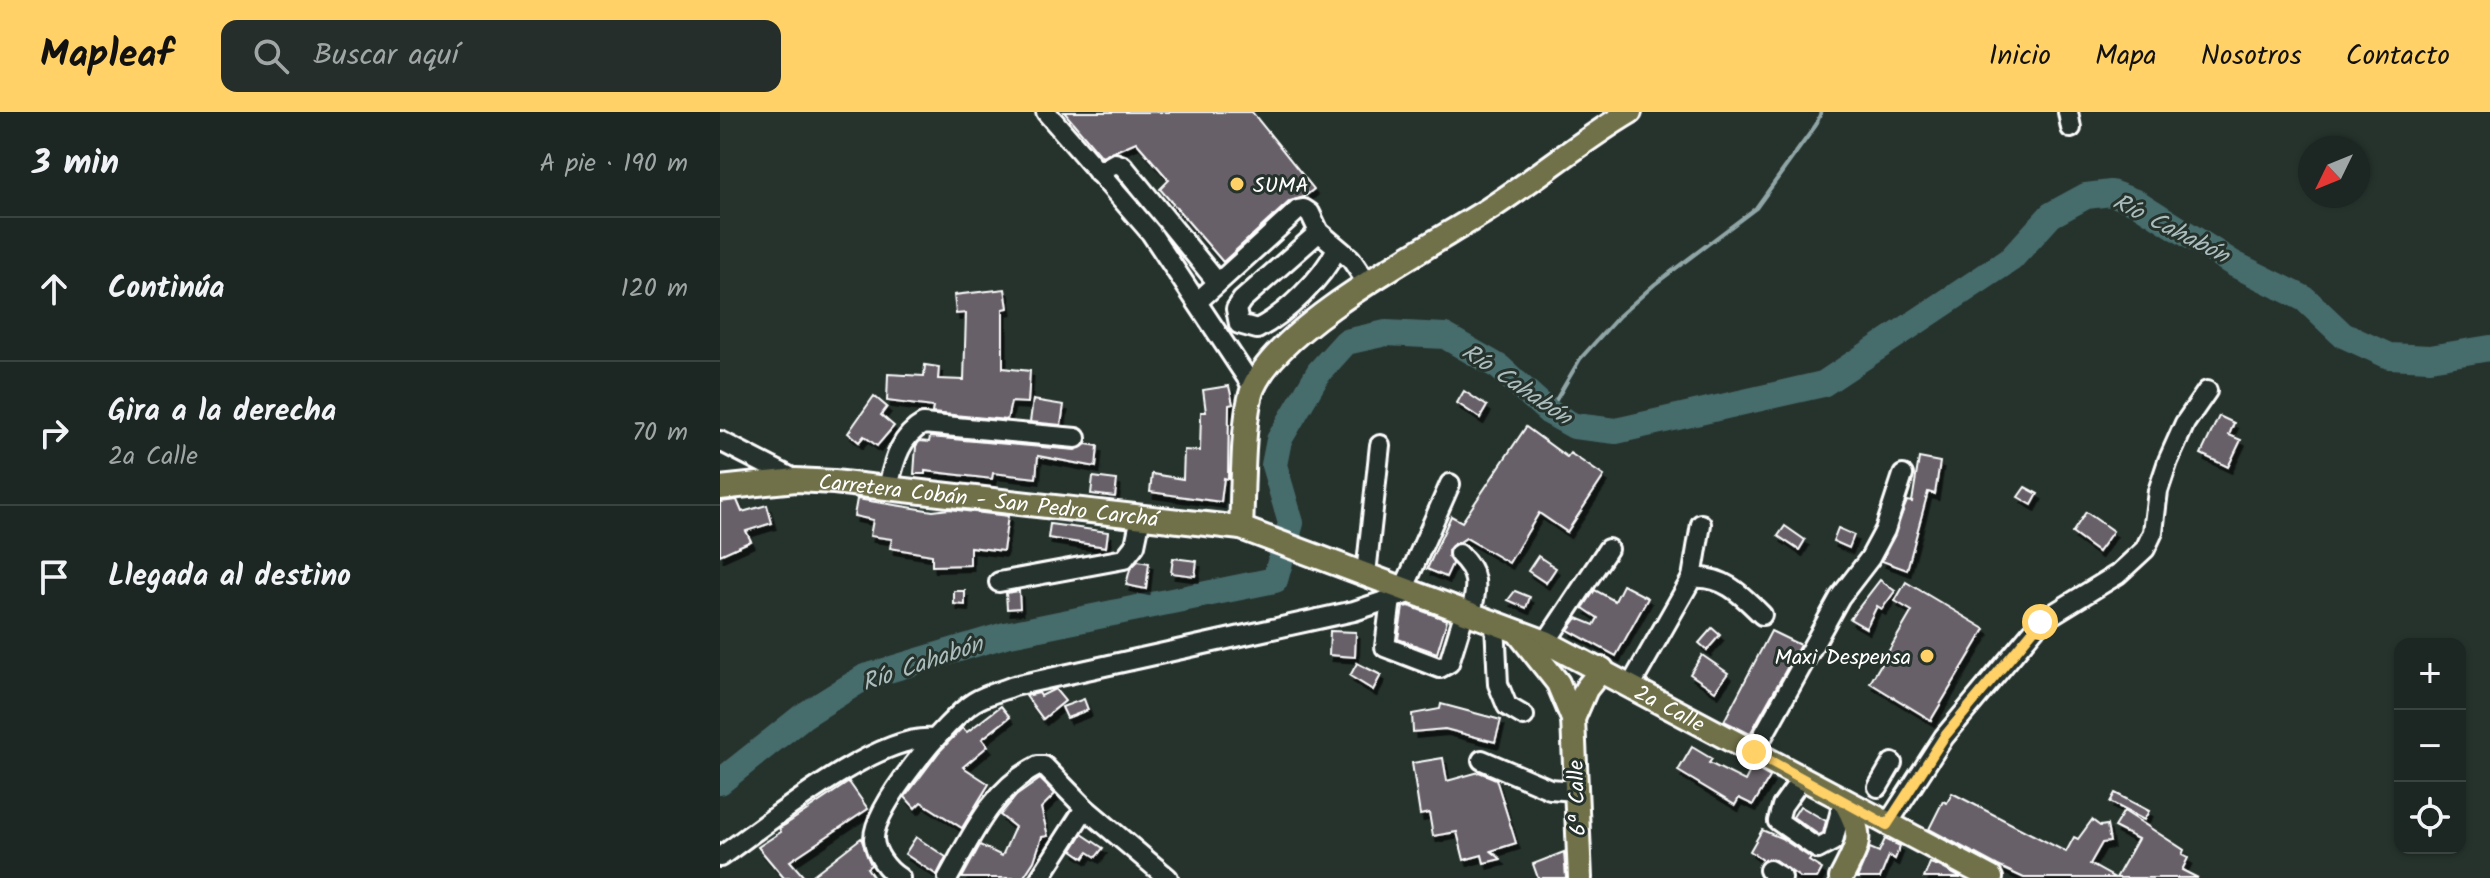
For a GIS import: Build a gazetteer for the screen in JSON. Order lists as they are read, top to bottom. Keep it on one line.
{"streets":{"main road":["Carretera Cobán - San Pedro Carchá","2a Calle","6ª Calle"]},"crossings":[["Carretera Cobán - San Pedro Carchá","2a Calle"],["2a Calle","6ª Calle"]],"water":["Río Cahabón"],"places":["SUMA","Maxi Despensa"],"north":"bottom left","page":{"header":"Mapleaf","search":"Buscar aquí","nav":["Inicio","Mapa","Nosotros","Contacto"],"heading":["3 min","A pie · 190 m"],"list":[["Continúa","120 m"],["Gira a la derecha","2a Calle","70 m"],"Llegada al destino"],"map_buttons":["+","−"]}}
